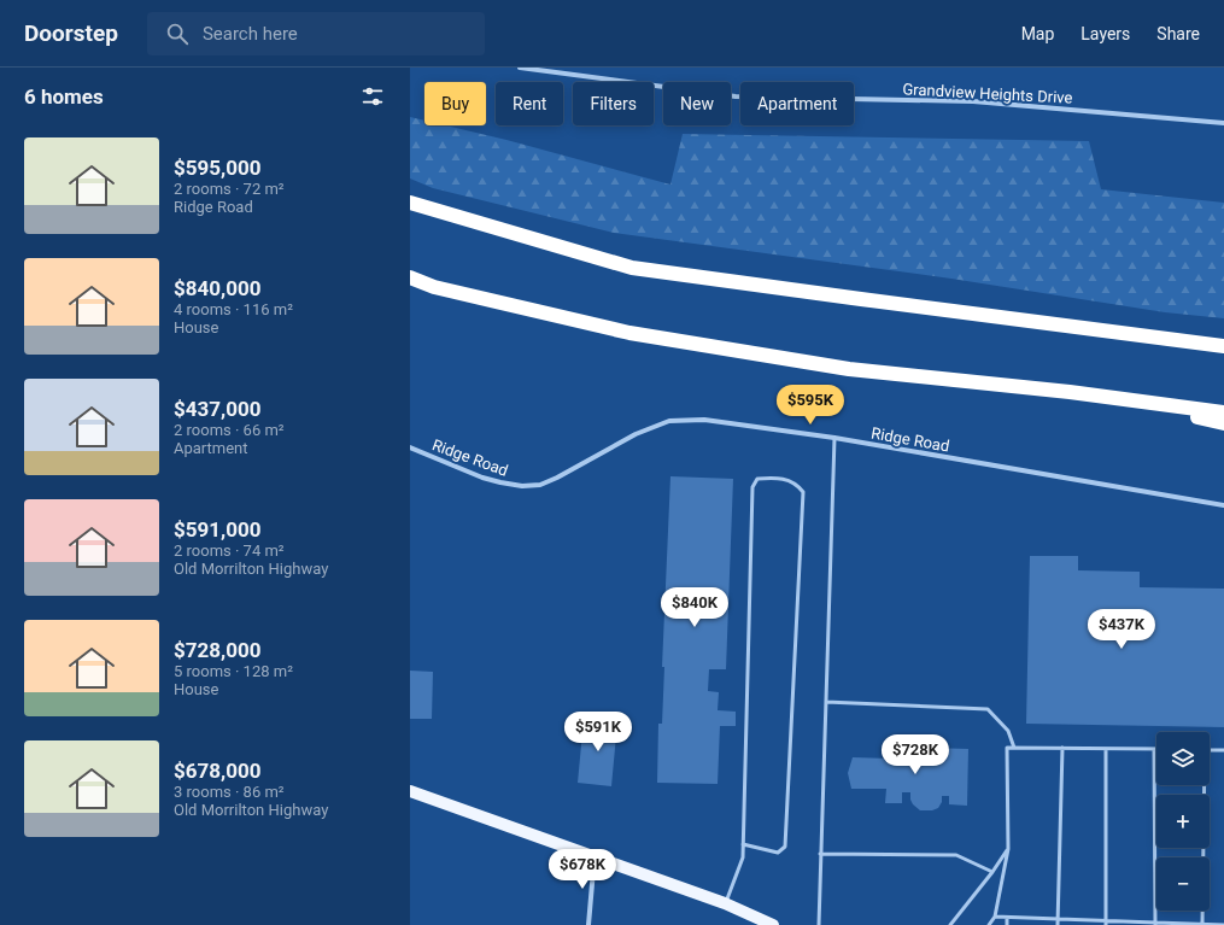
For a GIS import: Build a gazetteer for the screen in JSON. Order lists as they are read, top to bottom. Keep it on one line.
{"streets":{"street":["Grandview Heights Drive","Ridge Road"]},"page":{"header":"Doorstep","search":"Search here","nav":["Map","Layers","Share"],"heading":"6 homes","chip":["Buy","Rent","Filters","New","Apartment"],"list":[{"name":"$595,000","note":"2 rooms · 72 m² · Ridge Road"},{"name":"$840,000","note":"4 rooms · 116 m² · House"},{"name":"$437,000","note":"2 rooms · 66 m² · Apartment"},{"name":"$591,000","note":"2 rooms · 74 m² · Old Morrilton Highway"},{"name":"$728,000","note":"5 rooms · 128 m² · House"},{"name":"$678,000","note":"3 rooms · 86 m² · Old Morrilton Highway"}],"price":["$595K","$840K","$437K","$591K","$728K","$678K"],"map_buttons":["+","−"]}}
